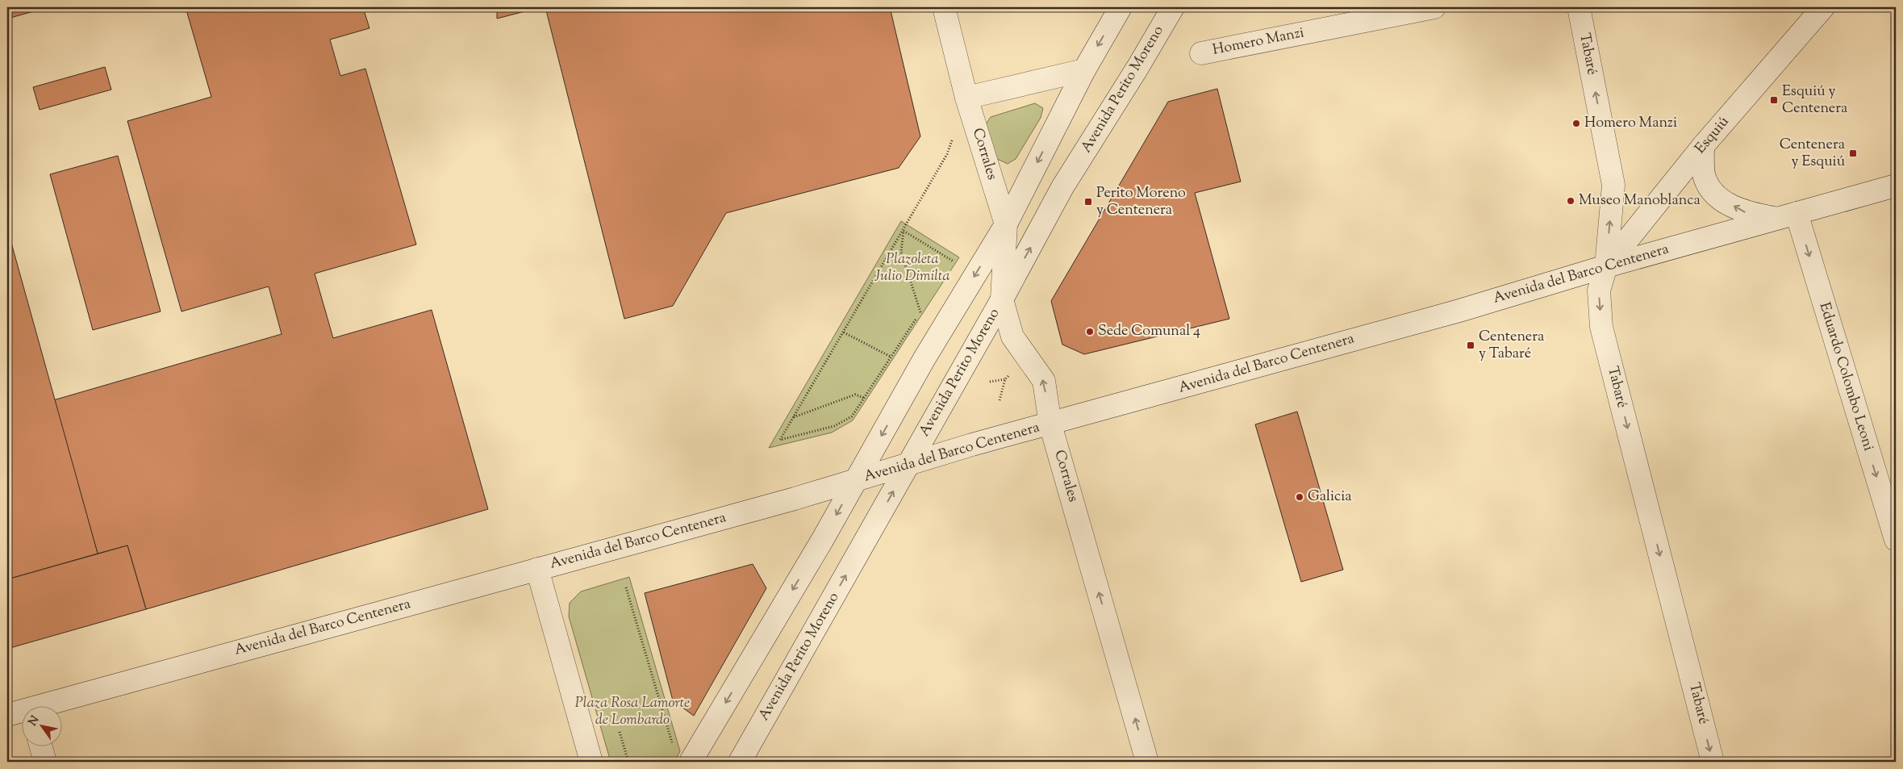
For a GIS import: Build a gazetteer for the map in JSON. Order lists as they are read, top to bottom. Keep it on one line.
{"streets":{"main road":["Homero Manzi","Tabaré","Avenida Perito Moreno","Esquiú","Corrales","Avenida del Barco Centenera","Eduardo Colombo Leoni"]},"crossings":[["Tabaré","Esquiú"],["Tabaré","Avenida del Barco Centenera"],["Avenida Perito Moreno","Corrales"],["Avenida Perito Moreno","Avenida del Barco Centenera"],["Esquiú","Avenida del Barco Centenera"],["Corrales","Avenida del Barco Centenera"],["Avenida del Barco Centenera","Eduardo Colombo Leoni"]],"one_way":["Corrales","Eduardo Colombo Leoni"],"parks":["Plazoleta Julio Dimilta","Plaza Rosa Lamorte de Lombardo"],"places":{"transit":["Esquiú y Centenera","Centenera y Esquiú","Perito Moreno y Centenera","Centenera y Tabaré"],"other":["Homero Manzi","Museo Manoblanca","Sede Comunal 4","Galicia"]},"north":"top left"}
